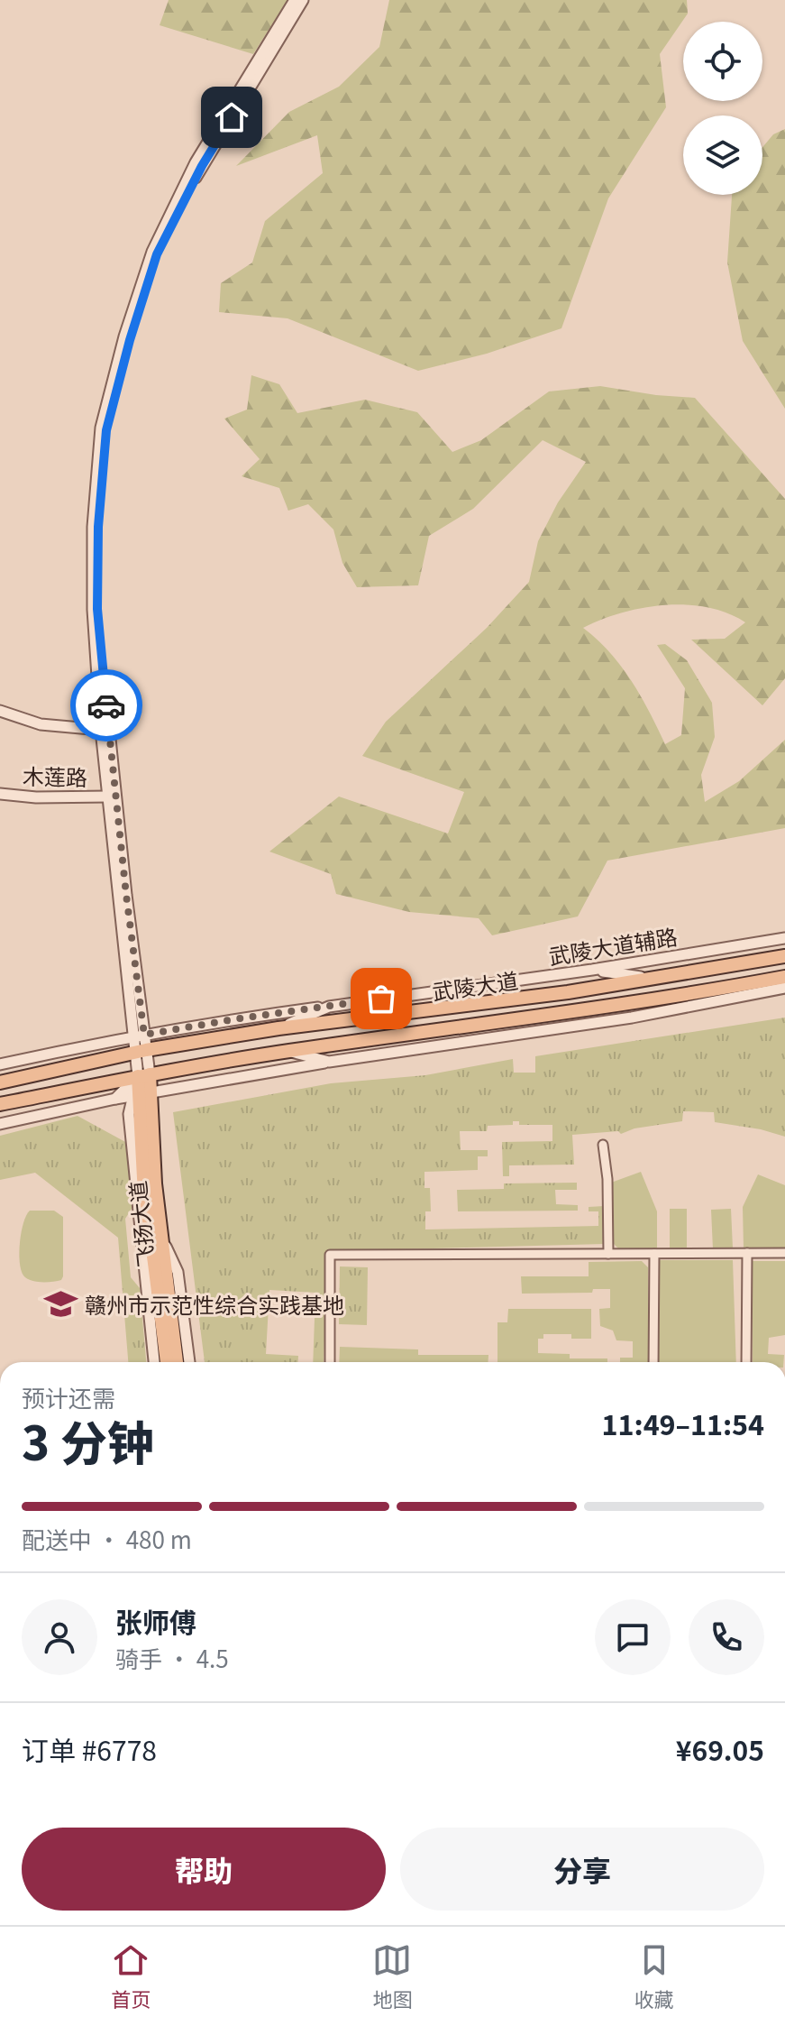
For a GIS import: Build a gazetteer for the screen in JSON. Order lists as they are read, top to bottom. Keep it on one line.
{"streets":{"main road":["武陵大道","飞扬大道"],"street":["木莲路","武陵大道辅路"]},"crossings":[["武陵大道辅路","武陵大道"],["武陵大道","飞扬大道"]],"places":{"school or university":["赣州市示范性综合实践基地"]},"page":{"heading":["3 分钟","预计还需","11:49–11:54"],"panel":["张师傅","骑手 · 4.5","订单 #6778","¥69.05"],"bar":"配送中 · 480 m","buttons":["帮助","分享"],"tabs":["首页","地图","收藏"]}}
